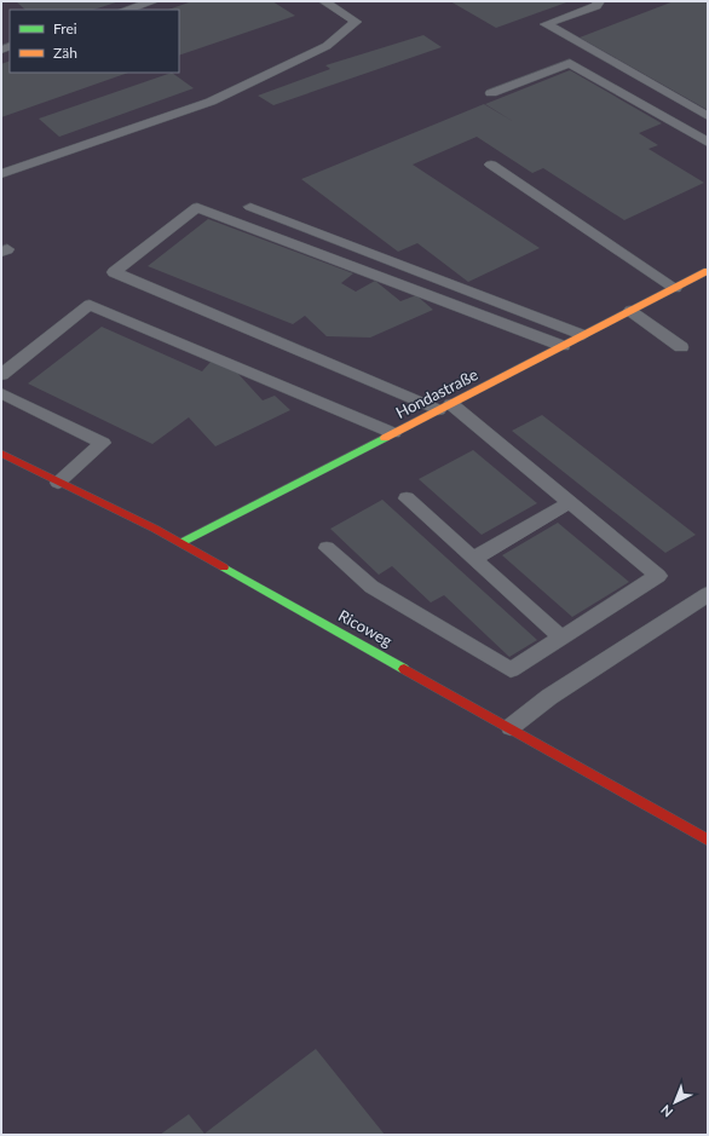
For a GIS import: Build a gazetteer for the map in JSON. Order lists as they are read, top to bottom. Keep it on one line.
{"streets":{"street":["Hondastraße","Ricoweg"]},"crossings":[["Hondastraße","Ricoweg"]],"legend":["Frei","Zäh"],"north":"bottom left"}
